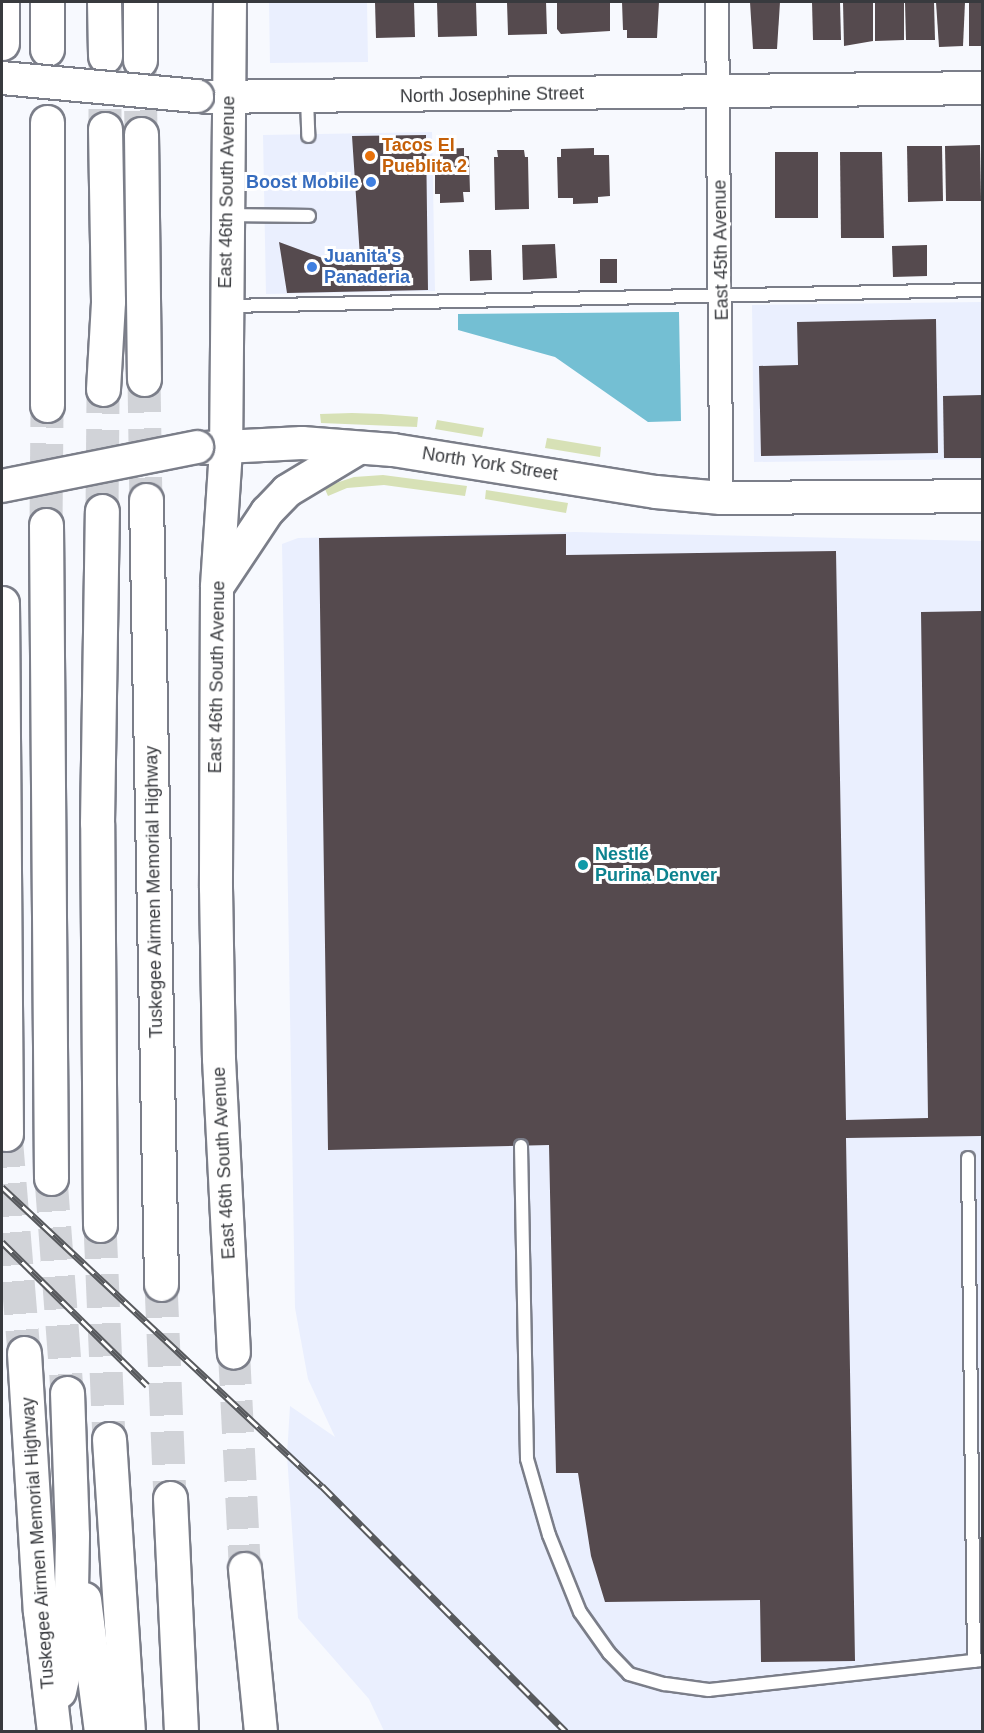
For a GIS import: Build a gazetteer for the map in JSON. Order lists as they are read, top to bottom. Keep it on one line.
{"streets":{"highway":["Tuskegee Airmen Memorial Highway"],"main road":["North Josephine Street","East 46th South Avenue","North York Street"],"street":["East 45th Avenue"]},"crossings":[["North Josephine Street","East 46th South Avenue"],["North Josephine Street","East 45th Avenue"],["East 46th South Avenue","North York Street"],["East 45th Avenue","North York Street"]],"places":["Tacos El Pueblita 2","Boost Mobile","Juanita's Panaderia","Nestlé Purina Denver"]}
